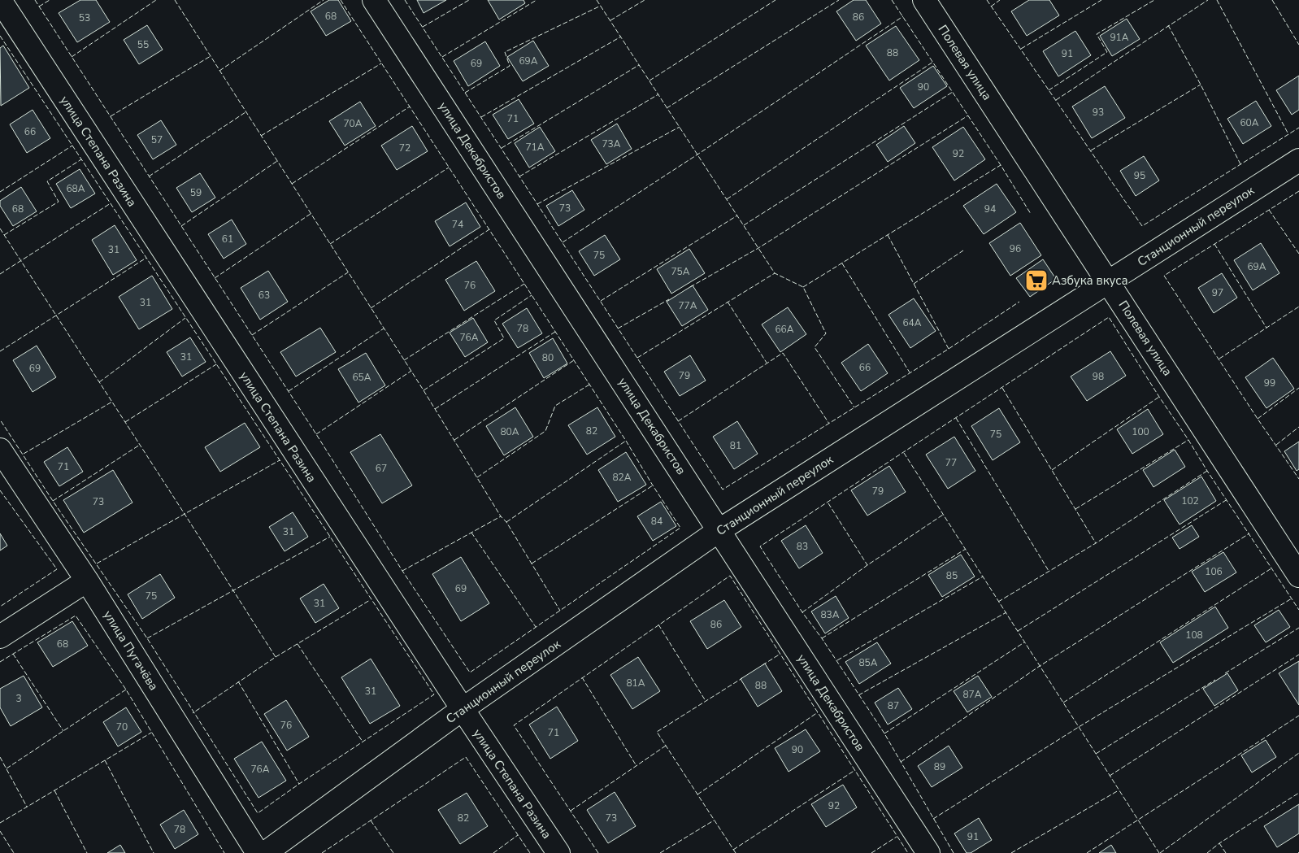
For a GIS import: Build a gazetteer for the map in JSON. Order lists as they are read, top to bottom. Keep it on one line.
{"streets":{"street":["Полевая улица","улица Декабристов","улица Степана Разина","Станционный переулок","улица Пугачёва"]},"crossings":[["Полевая улица","Станционный переулок"],["улица Декабристов","Станционный переулок"],["улица Степана Разина","Станционный переулок"]],"places":{"supermarket":["Азбука вкуса"]},"house_numbers":["68","86","53","91А","55","88","91","69А","69","90","93","71","60А","70А","66","57","73А","71А","72","92","95","68А","59","73","68","94","74","61","96","31","75","69А","75А","76","97","63","31","77А","64А","78","66А","76А","31","80","66","69","79","98","65А","99","82","80А","100","75","81","77","71","67","82А","79","102","73","84","31","83","106","85","69","75","31","83А","86","108","68","85А","81А","88","31","87А","3","87","76","70","71","90","89","76А","92","82","73","78","91"]}
